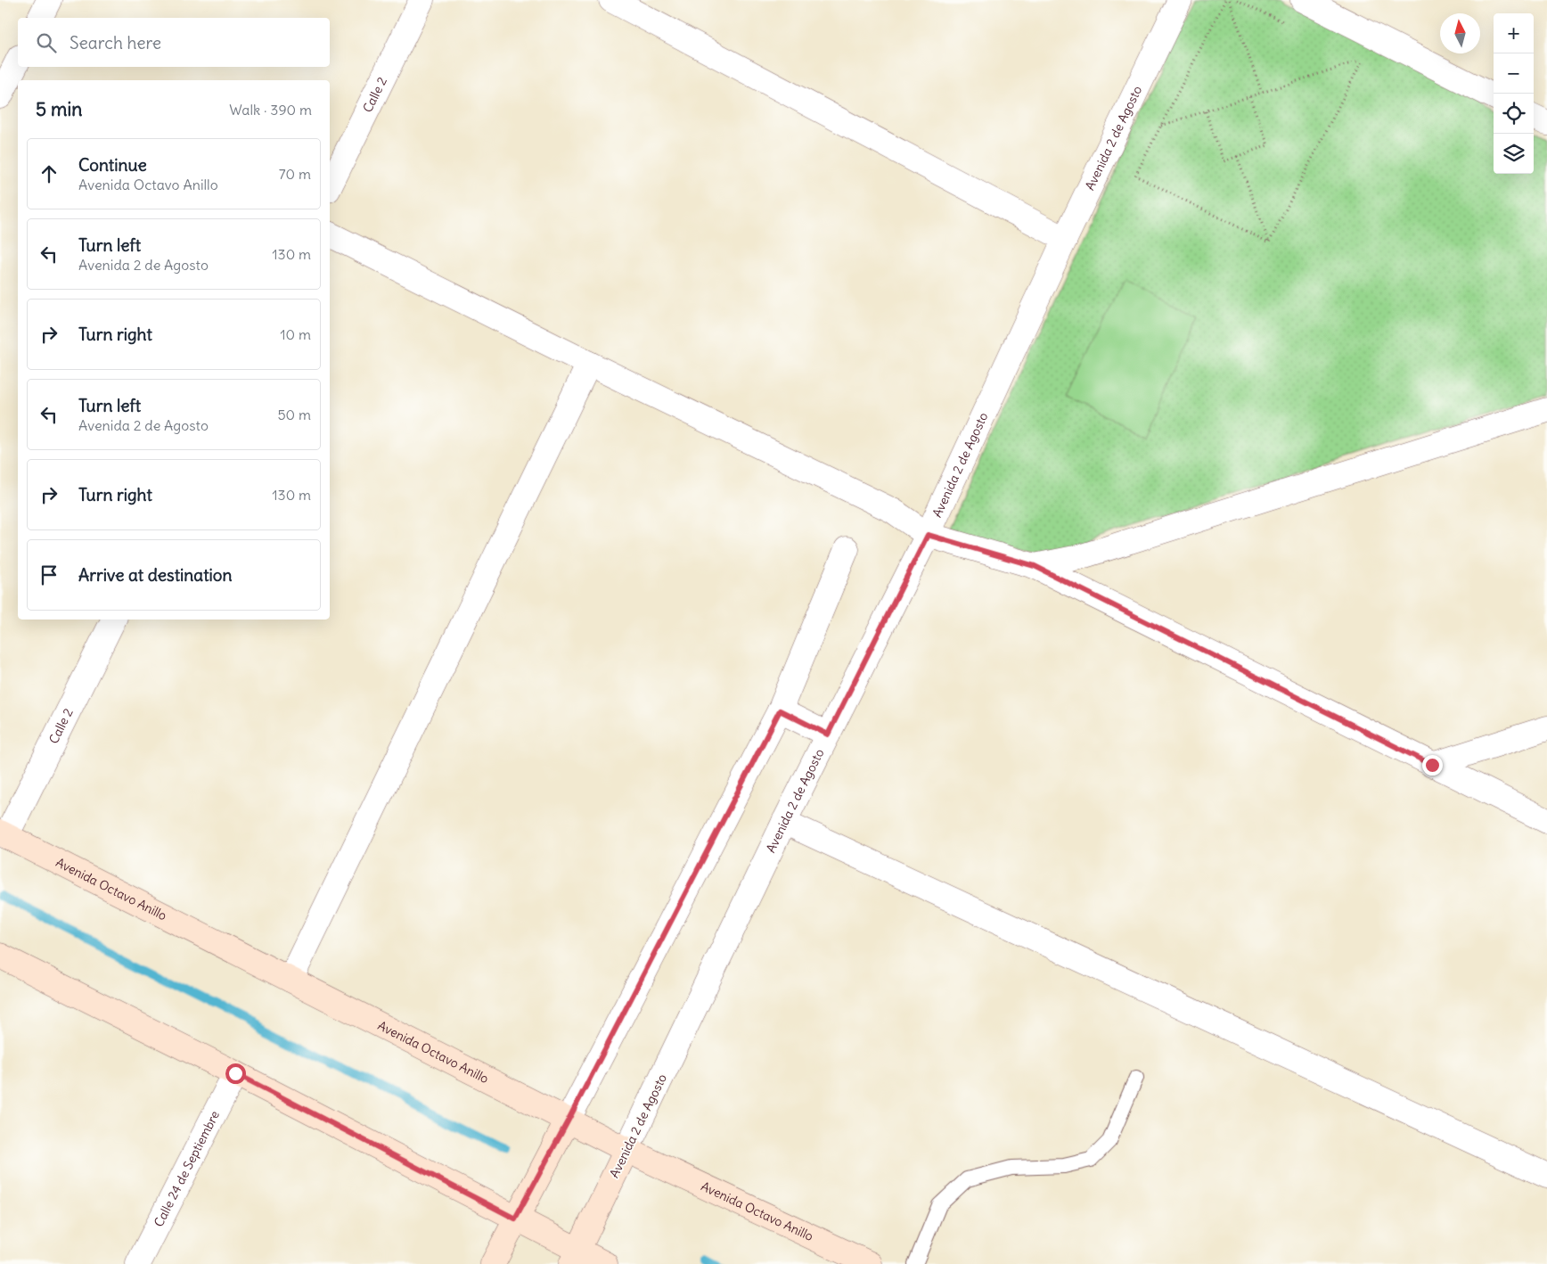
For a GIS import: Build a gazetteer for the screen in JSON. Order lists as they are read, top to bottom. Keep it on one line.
{"streets":{"main road":["Avenida 2 de Agosto","Avenida Octavo Anillo"],"street":["Calle 2","Calle 24 de Septiembre"]},"crossings":[["Calle 2","Avenida Octavo Anillo"],["Avenida 2 de Agosto","Avenida Octavo Anillo"]],"north":"top","page":{"map_buttons":["+","−"],"search":"Search here","heading":["5 min","Walk · 390 m"],"list":[["Continue","Avenida Octavo Anillo","70 m"],["Turn left","Avenida 2 de Agosto","130 m"],["Turn right","10 m"],["Turn left","Avenida 2 de Agosto","50 m"],["Turn right","130 m"],"Arrive at destination"]}}
